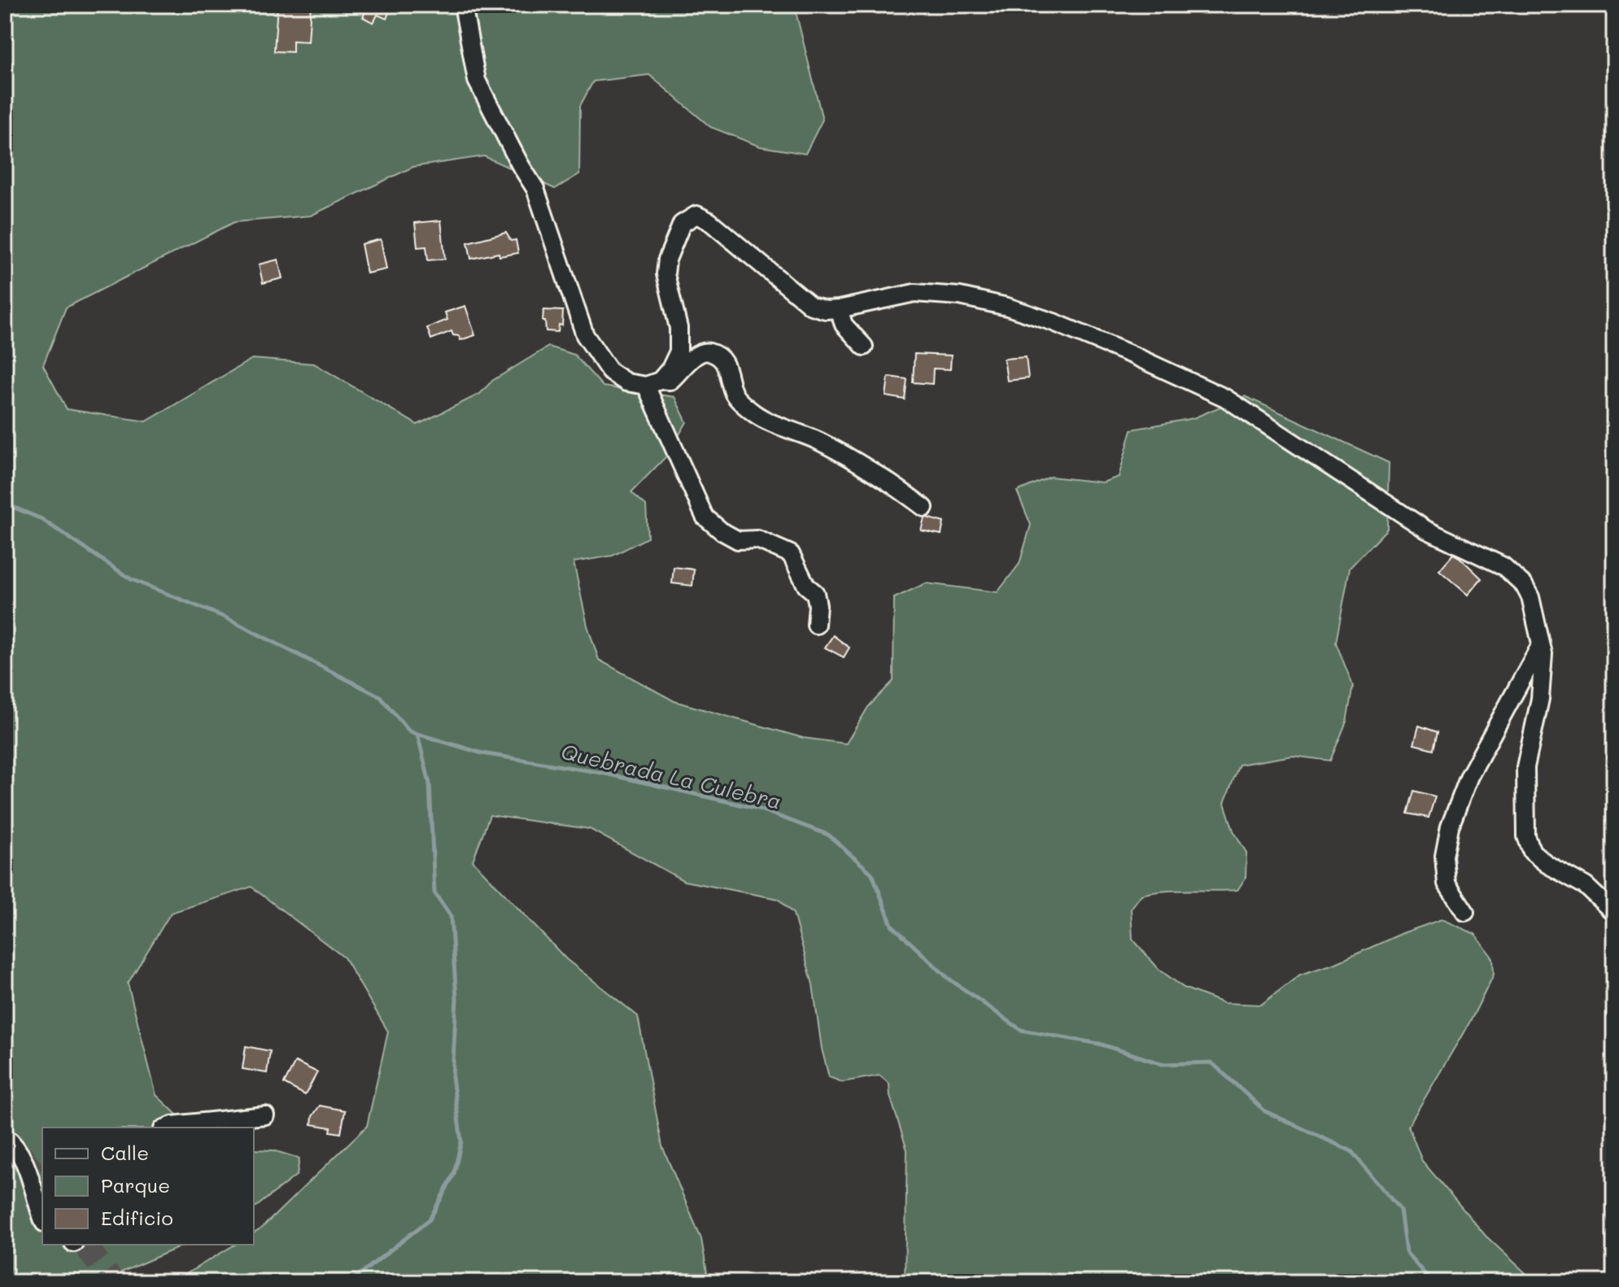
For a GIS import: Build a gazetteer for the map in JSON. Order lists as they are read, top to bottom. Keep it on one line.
{"water":["Quebrada La Culebra"],"legend":["Calle","Parque","Edificio"]}
